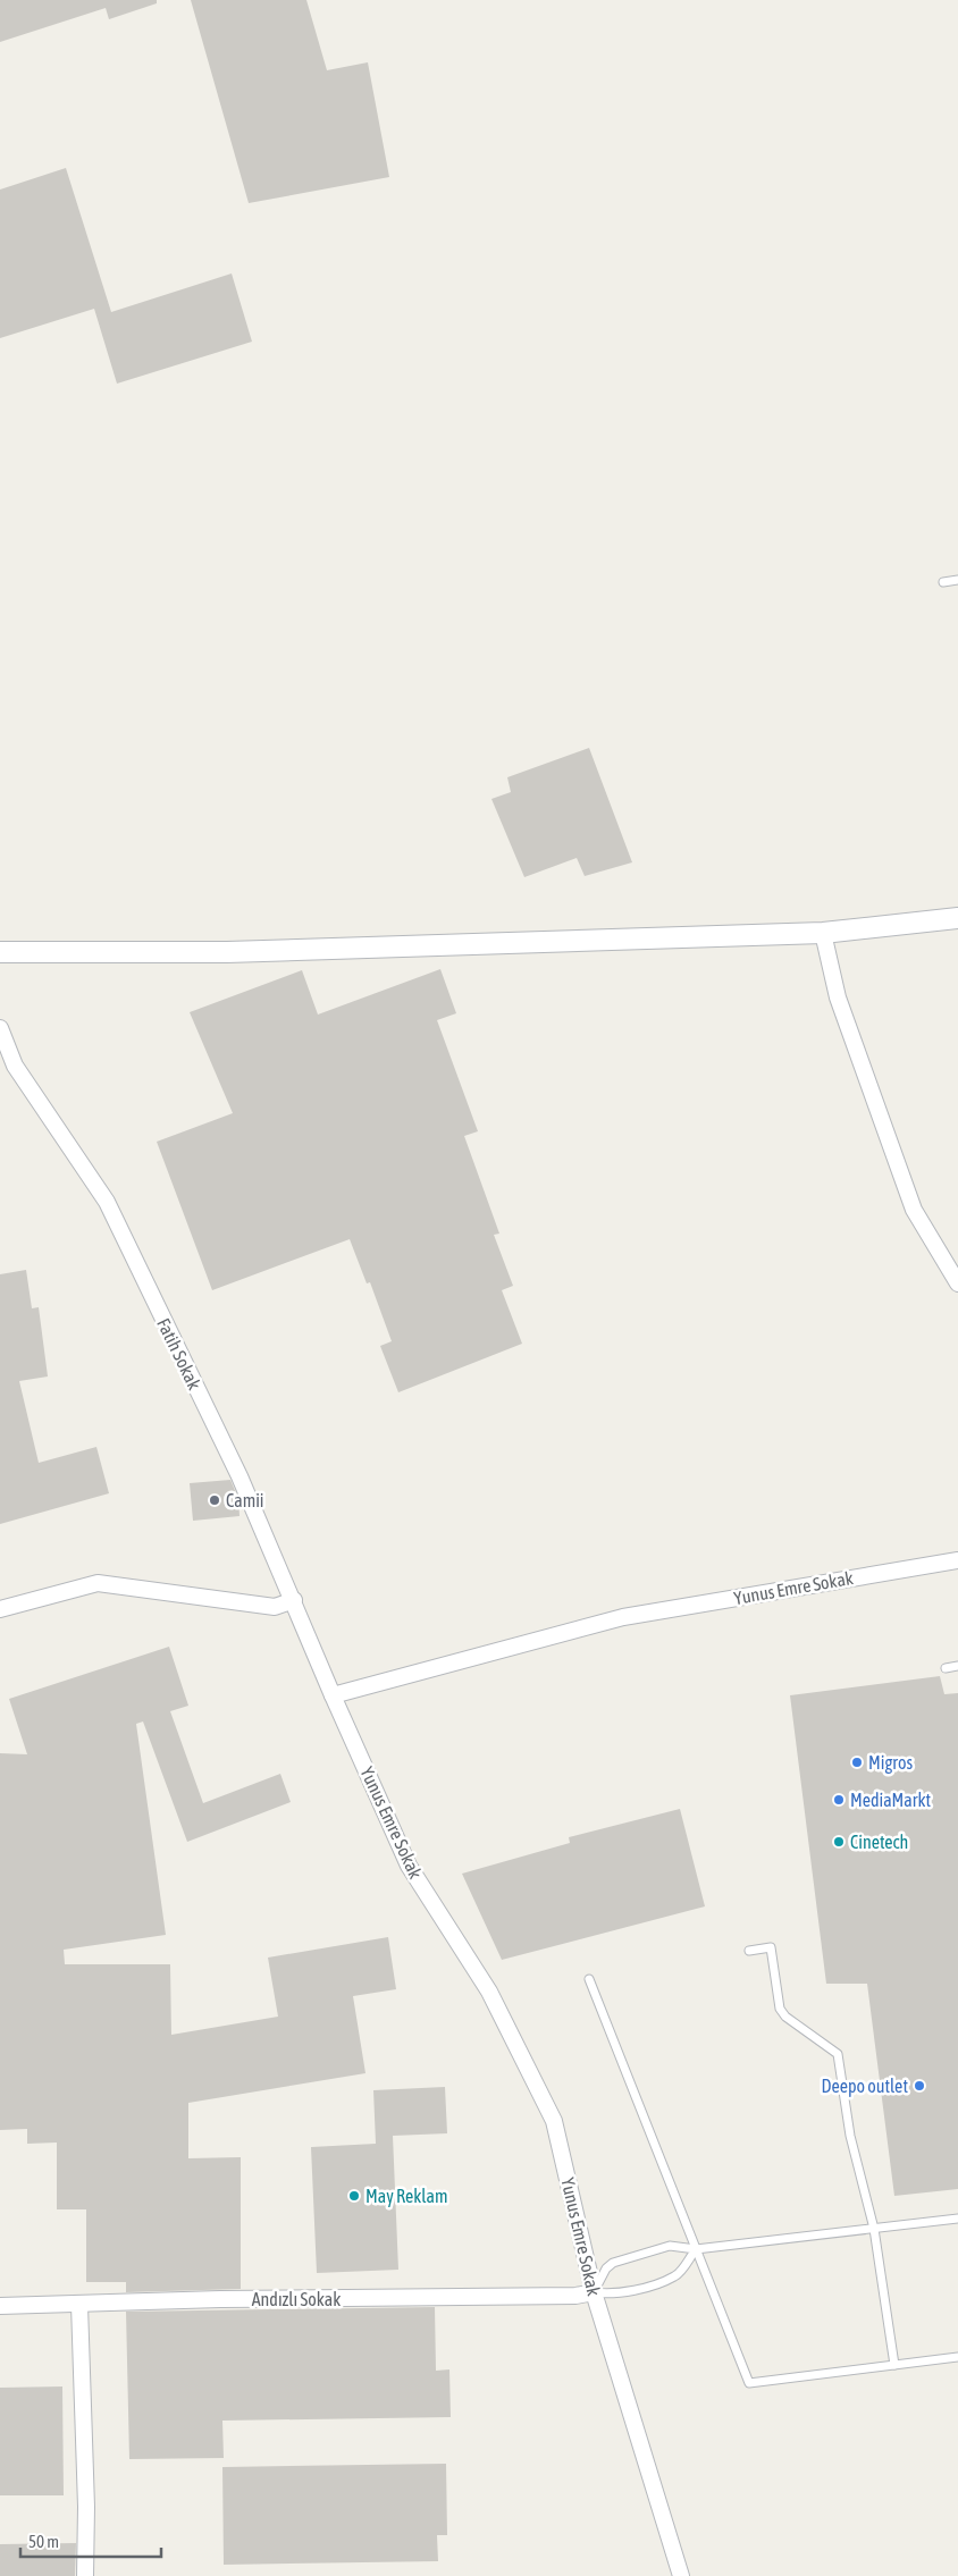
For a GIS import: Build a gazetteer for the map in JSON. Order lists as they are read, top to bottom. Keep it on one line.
{"streets":{"street":["Fatih Sokak","Yunus Emre Sokak","Andızlı Sokak"]},"crossings":[["Fatih Sokak","Yunus Emre Sokak"],["Yunus Emre Sokak","Andızlı Sokak"]],"places":["Camii","Migros","MediaMarkt","Cinetech","Deepo outlet","May Reklam"],"scale_bar":"50 m"}
